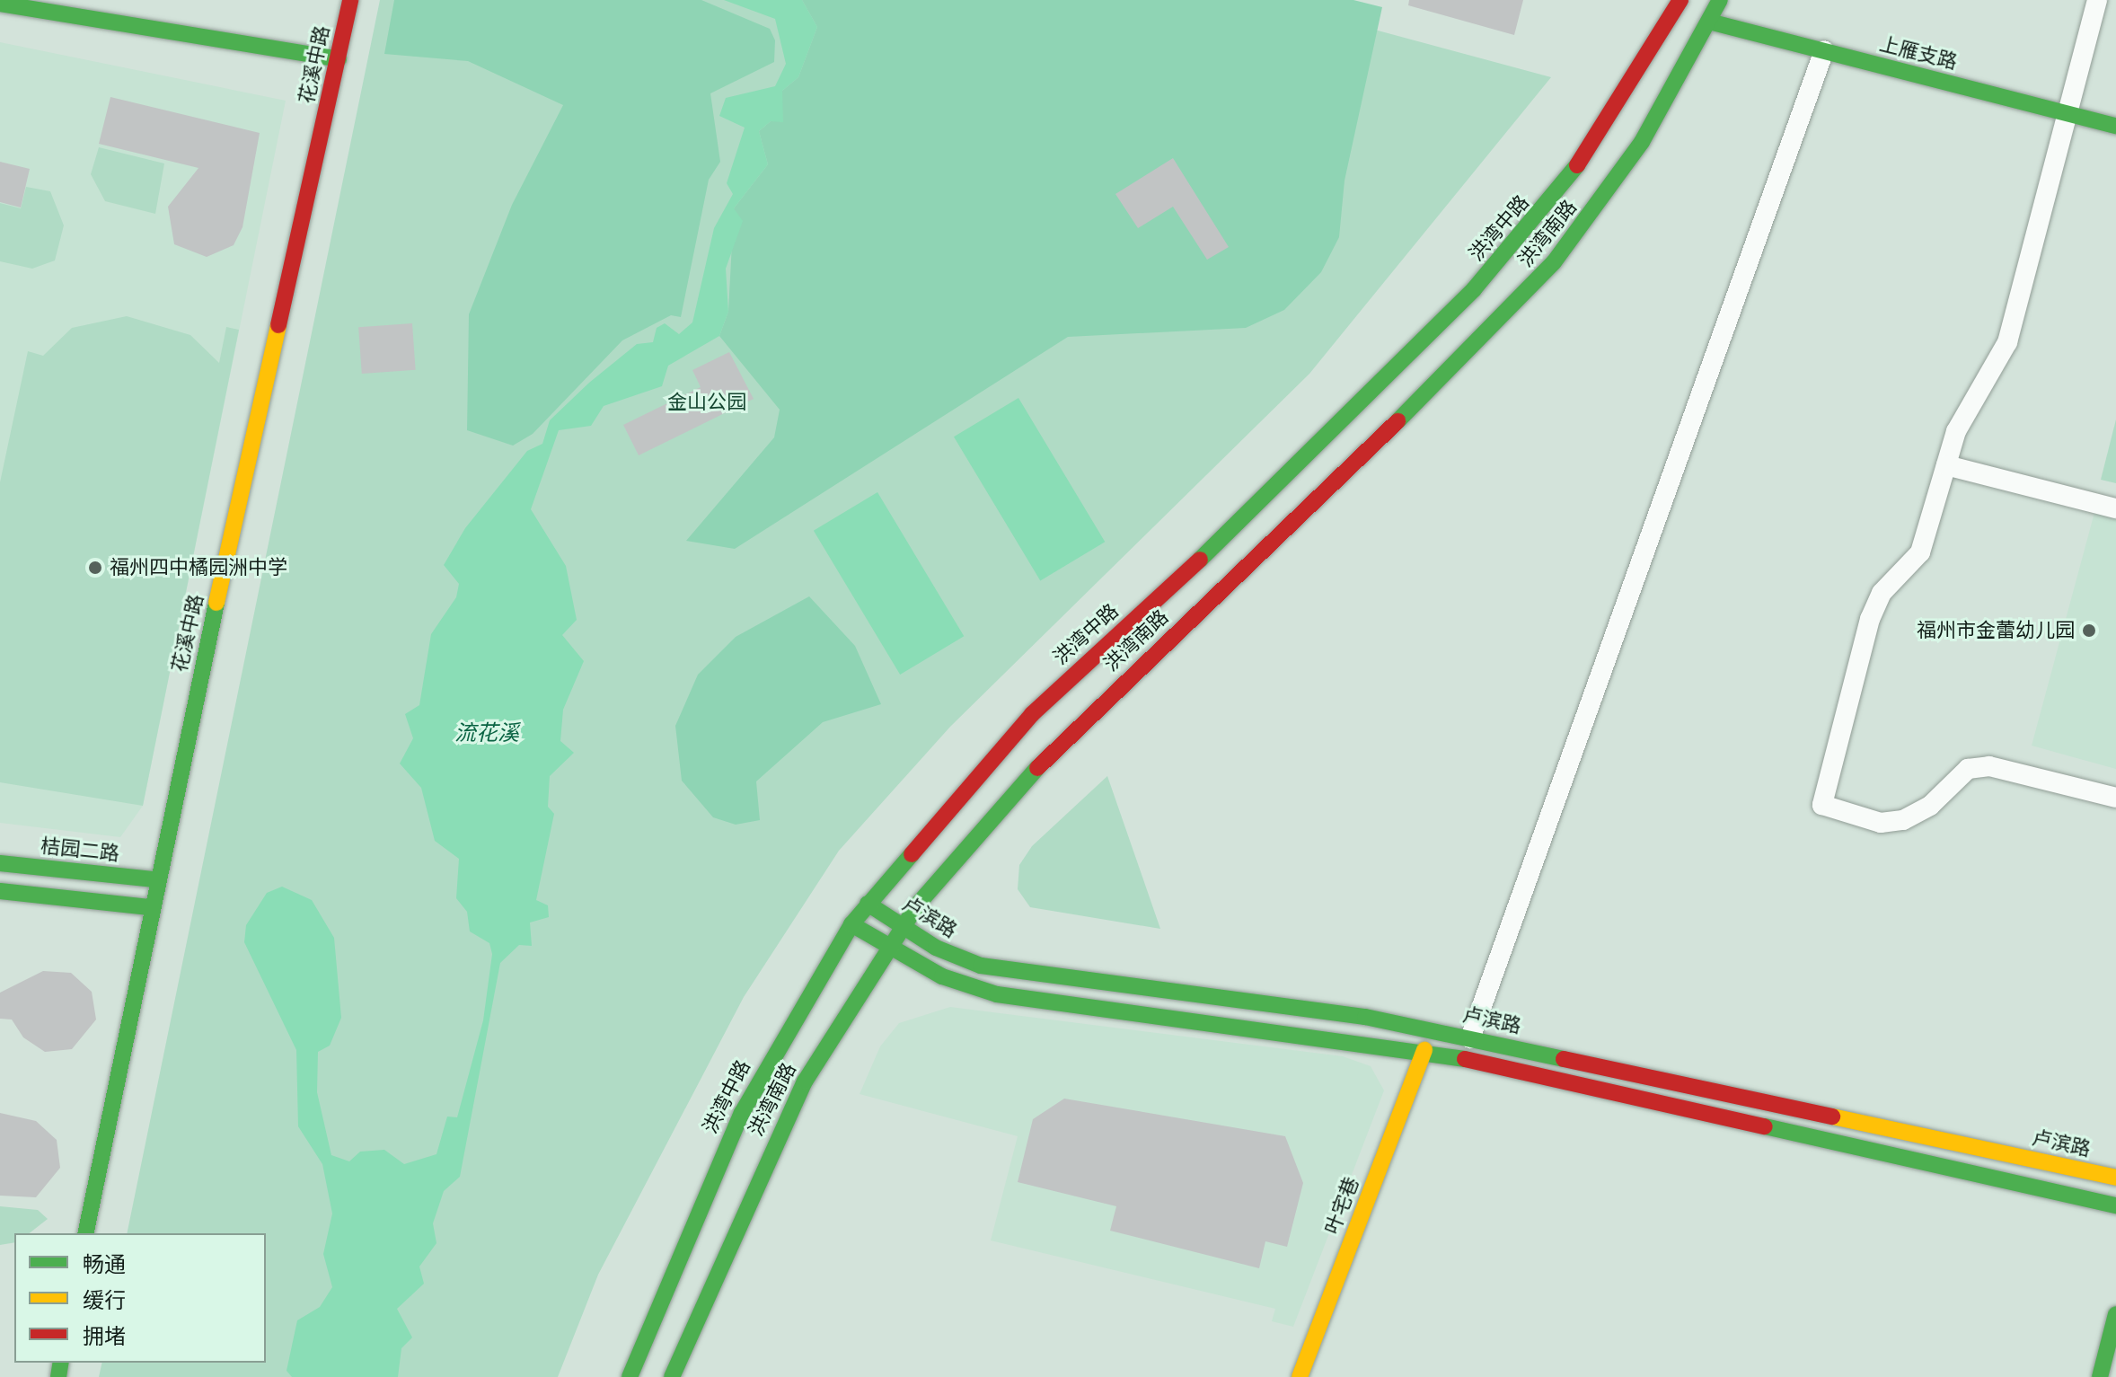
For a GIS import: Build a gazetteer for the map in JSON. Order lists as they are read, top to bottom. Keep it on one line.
{"streets":{"main road":["上雁支路","花溪中路","洪湾中路","洪湾南路","桔园二路","卢滨路","叶宅巷"]},"crossings":[["上雁支路","洪湾南路"],["花溪中路","桔园二路"],["洪湾中路","卢滨路"],["洪湾南路","卢滨路"]],"water":["流花溪"],"parks":["金山公园"],"places":["福州四中橘园洲中学","福州市金蕾幼儿园"],"legend":["畅通","缓行","拥堵"]}
